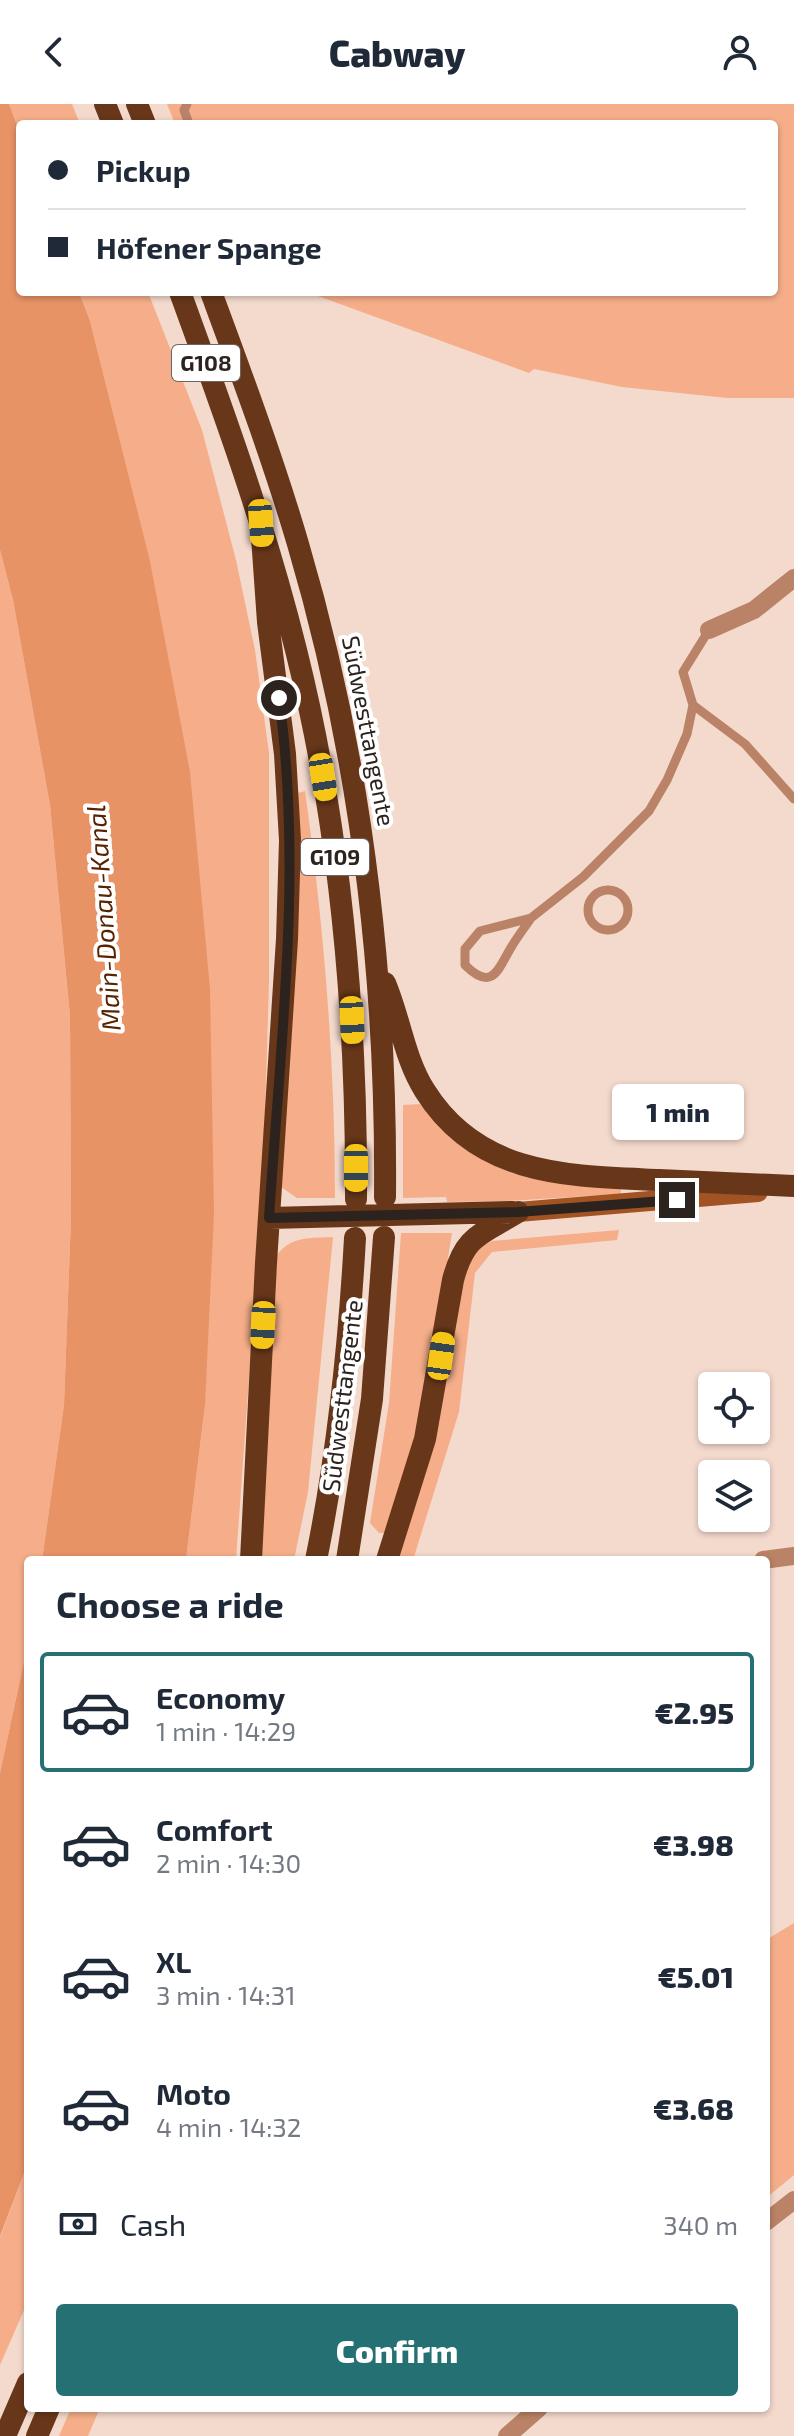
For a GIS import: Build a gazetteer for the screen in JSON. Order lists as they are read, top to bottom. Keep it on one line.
{"streets":{"highway":["G108","Südwesttangente","G109"]},"crossings":[["G108","G109"]],"water":["Main-Donau-Kanal"],"page":{"header":"Cabway","banner":["Pickup","Höfener Spange"],"bubble":"1 min","heading":"Choose a ride","list":[{"name":"Economy","note":"1 min · 14:29","value":"€2.95"},{"name":"Comfort","note":"2 min · 14:30","value":"€3.98"},{"name":"XL","note":"3 min · 14:31","value":"€5.01"},{"name":"Moto","note":"4 min · 14:32","value":"€3.68"}],"pay":["Cash","340 m"],"buttons":"Confirm"}}
